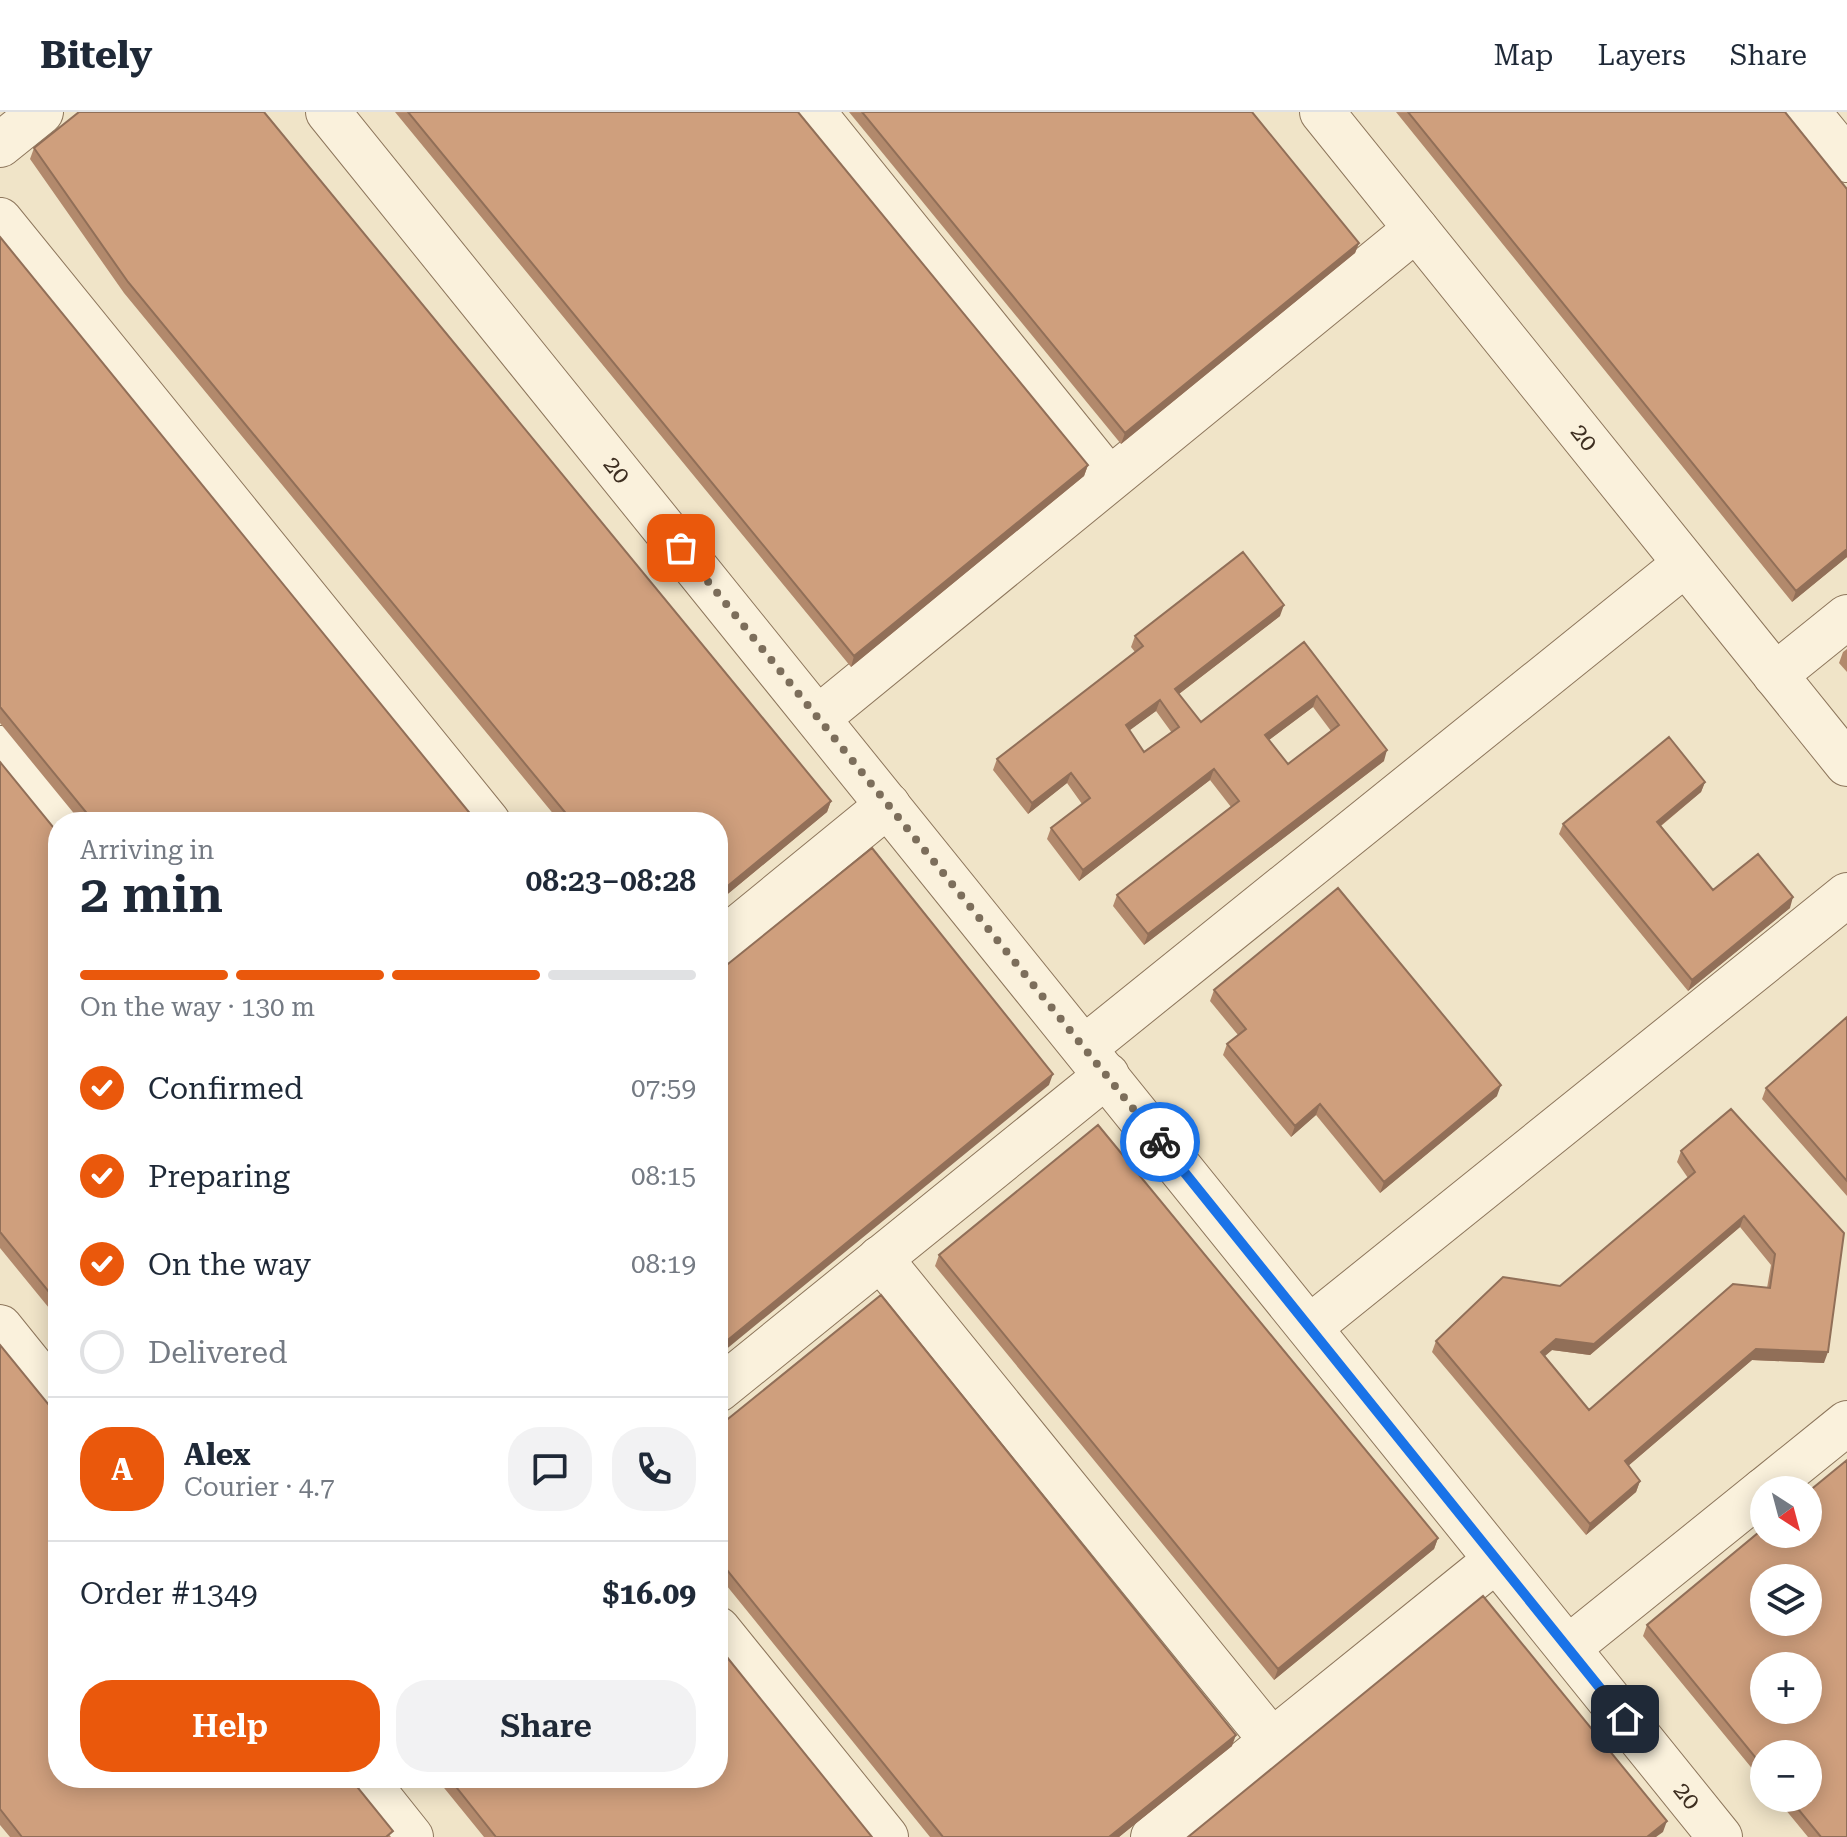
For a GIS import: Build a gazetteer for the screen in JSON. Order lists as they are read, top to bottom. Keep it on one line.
{"streets":{"street":["20"]},"north":"bottom right","page":{"header":"Bitely","nav":["Map","Layers","Share"],"heading":["2 min","Arriving in","08:23–08:28"],"panel":["Alex","Courier · 4.7","Order #1349","$16.09"],"bar":"On the way · 130 m","list":[["Confirmed","07:59"],["Preparing","08:15"],["On the way","08:19"],"Delivered"],"round":"A","map_buttons":["+","−"],"buttons":["Help","Share"]}}
